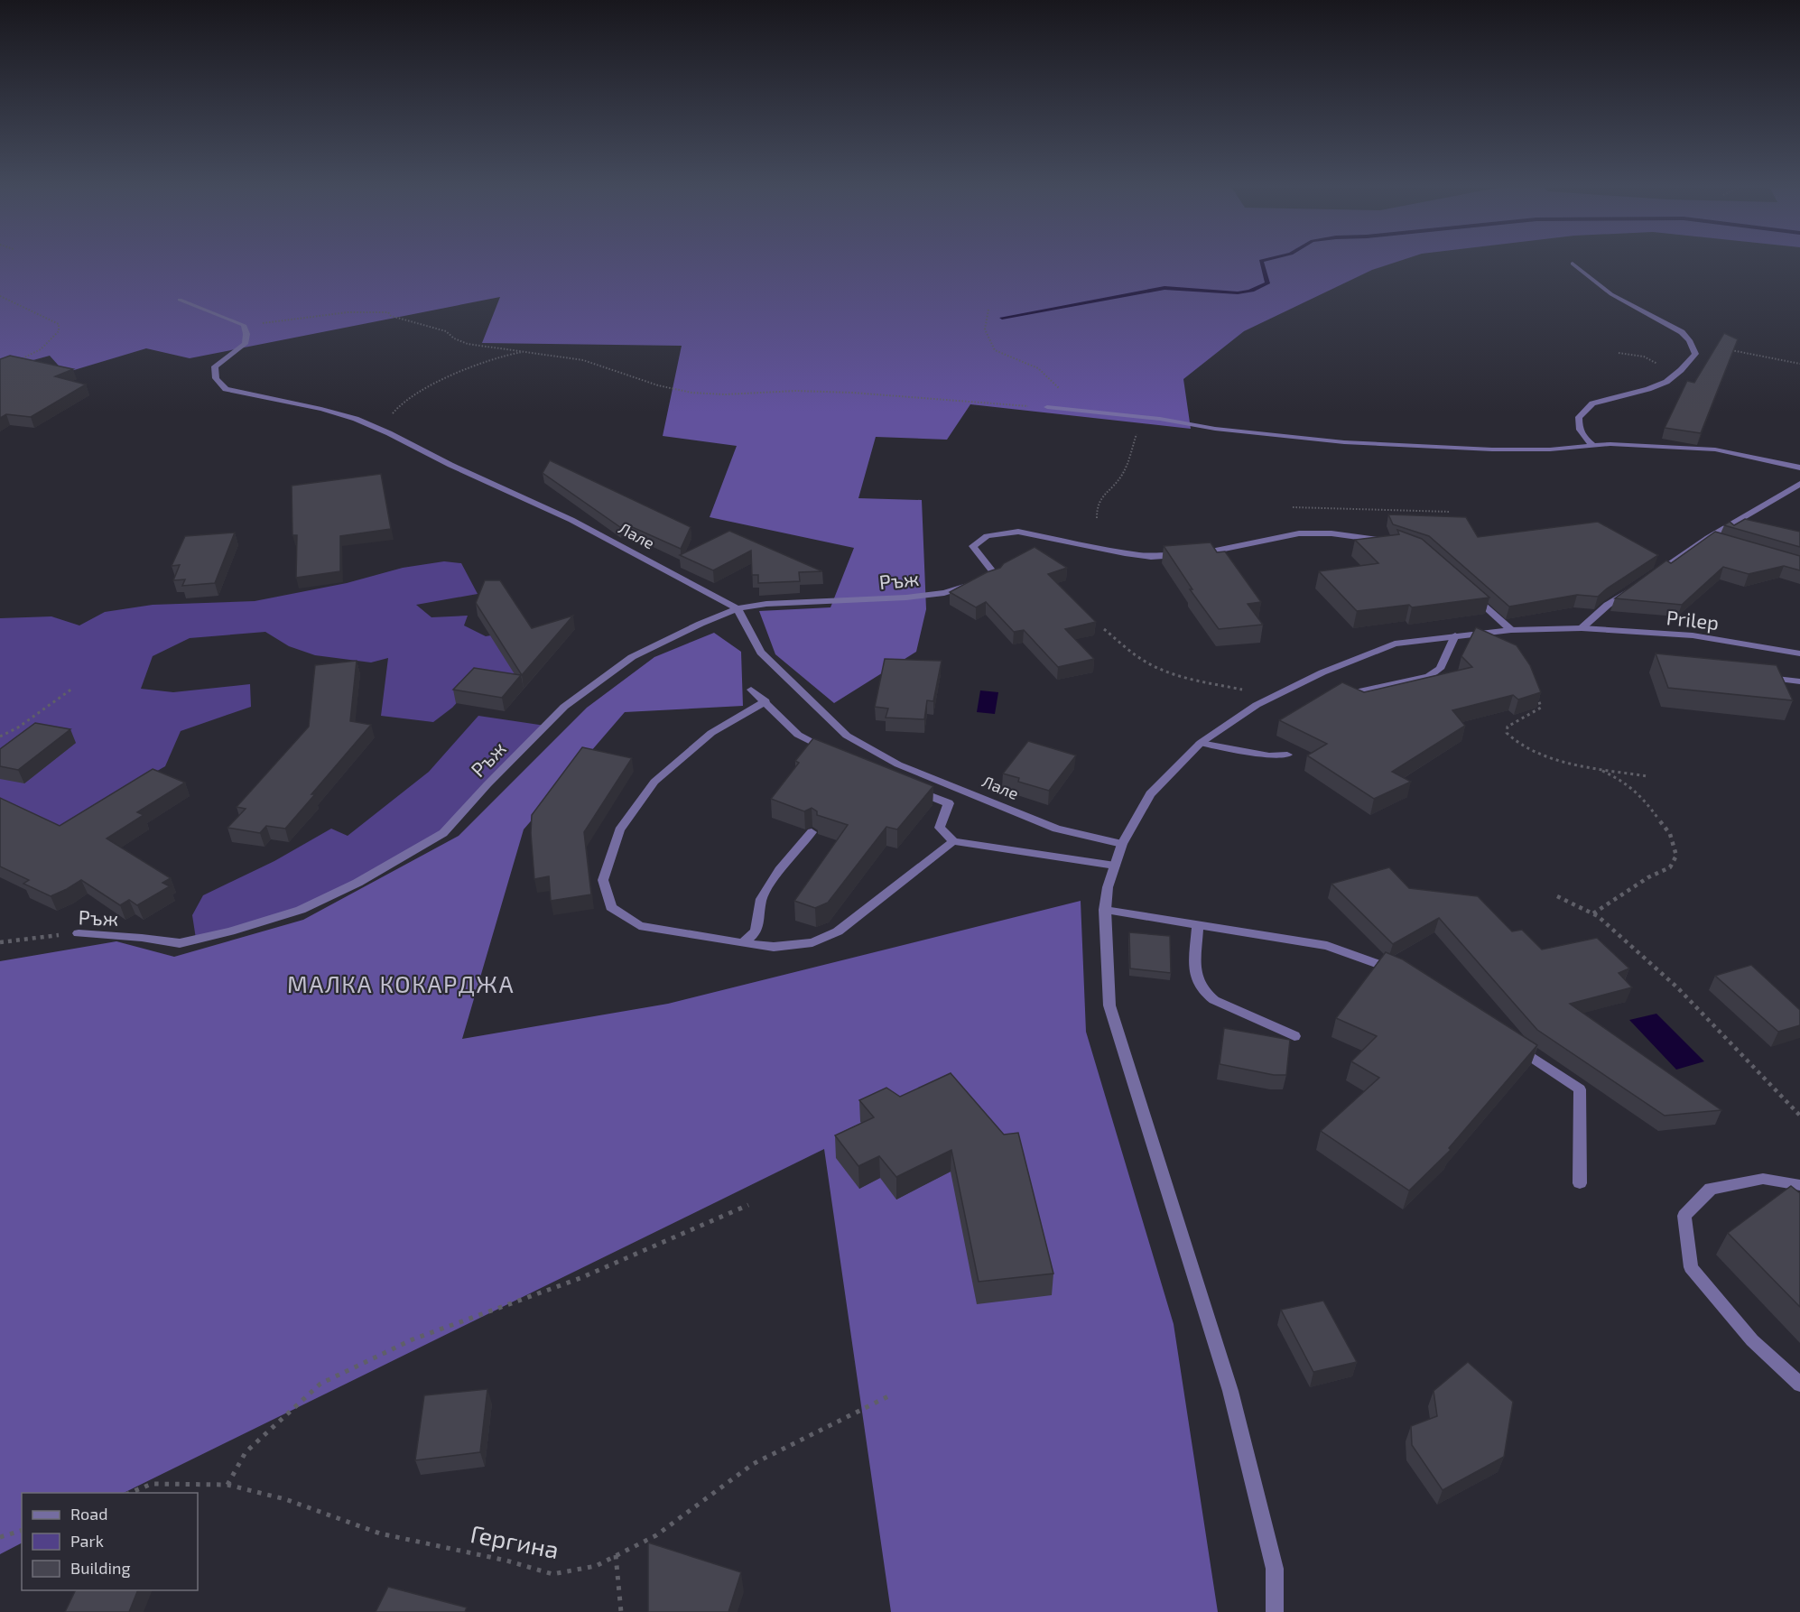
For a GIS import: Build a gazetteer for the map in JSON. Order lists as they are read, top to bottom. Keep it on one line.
{"streets":{"street":["Лале","Ръж","Prilep"],"path":["Гергина"]},"crossings":[["Лале","Ръж"],["Лале","Prilep"]],"districts":["МАЛКА КОКАРДЖА"],"legend":["Road","Park","Building"]}
